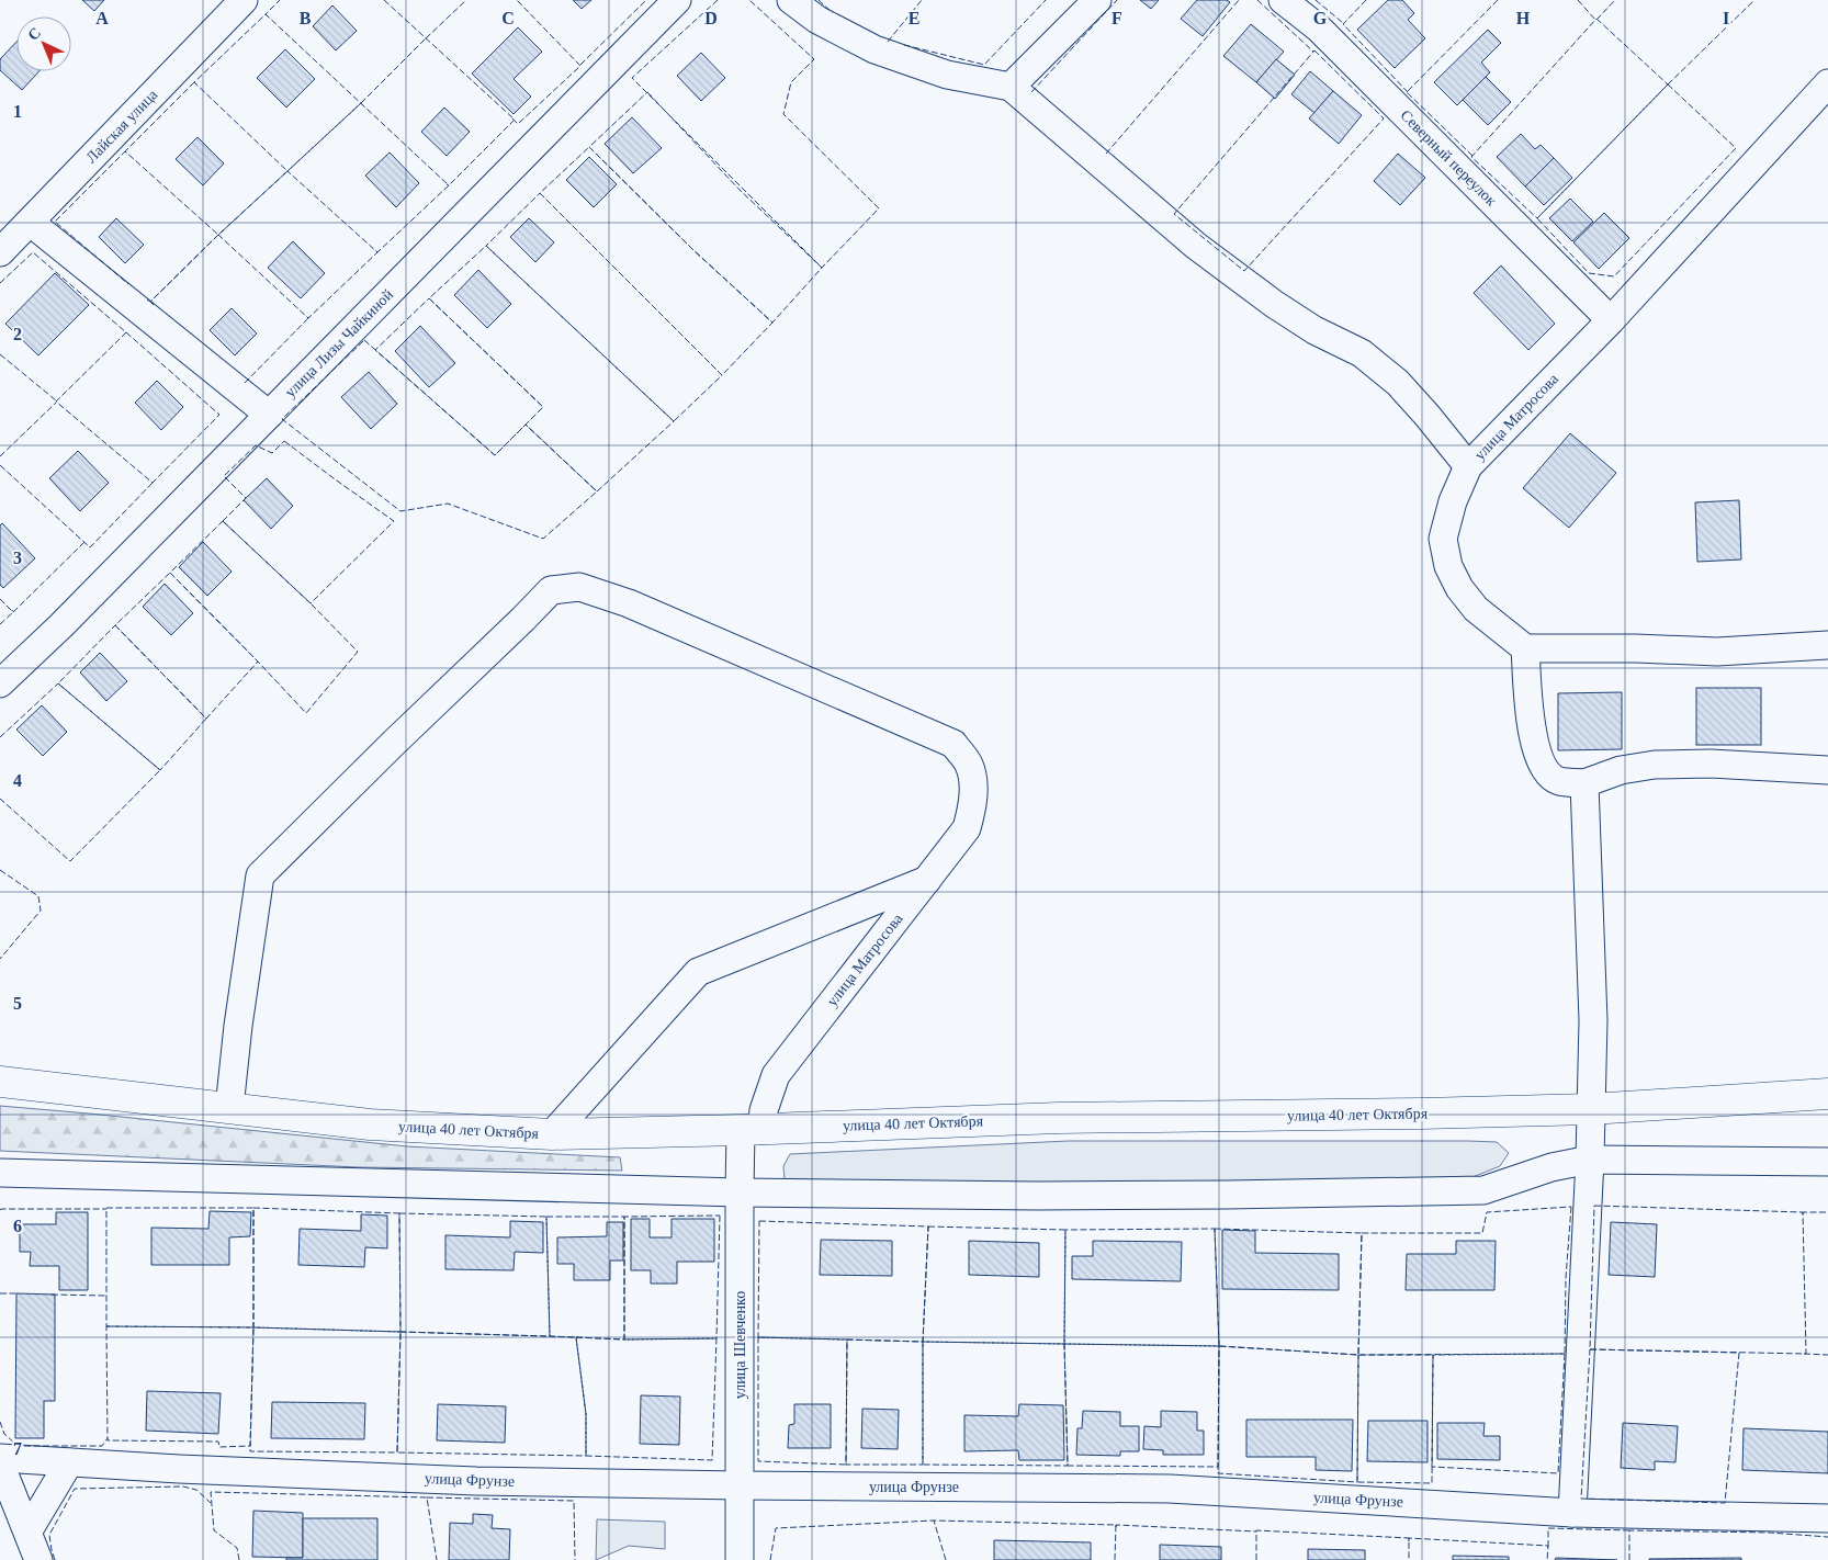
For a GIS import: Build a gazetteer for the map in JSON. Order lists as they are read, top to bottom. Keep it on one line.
{"streets":{"main road":["улица 40 лет Октября"],"street":["Лайская улица","Северный переулок","улица Лизы Чайкиной","улица Матросова","улица Шевченко","улица Фрунзе"]},"crossings":[["Северный переулок","улица Матросова"],["улица Матросова","улица 40 лет Октября"],["улица Матросова","улица Шевченко"],["улица 40 лет Октября","улица Шевченко"],["улица Шевченко","улица Фрунзе"]],"north":"top left","grid":{"columns":["A","B","C","D","E","F","G","H","I"],"rows":["1","2","3","4","5","6","7"]}}
